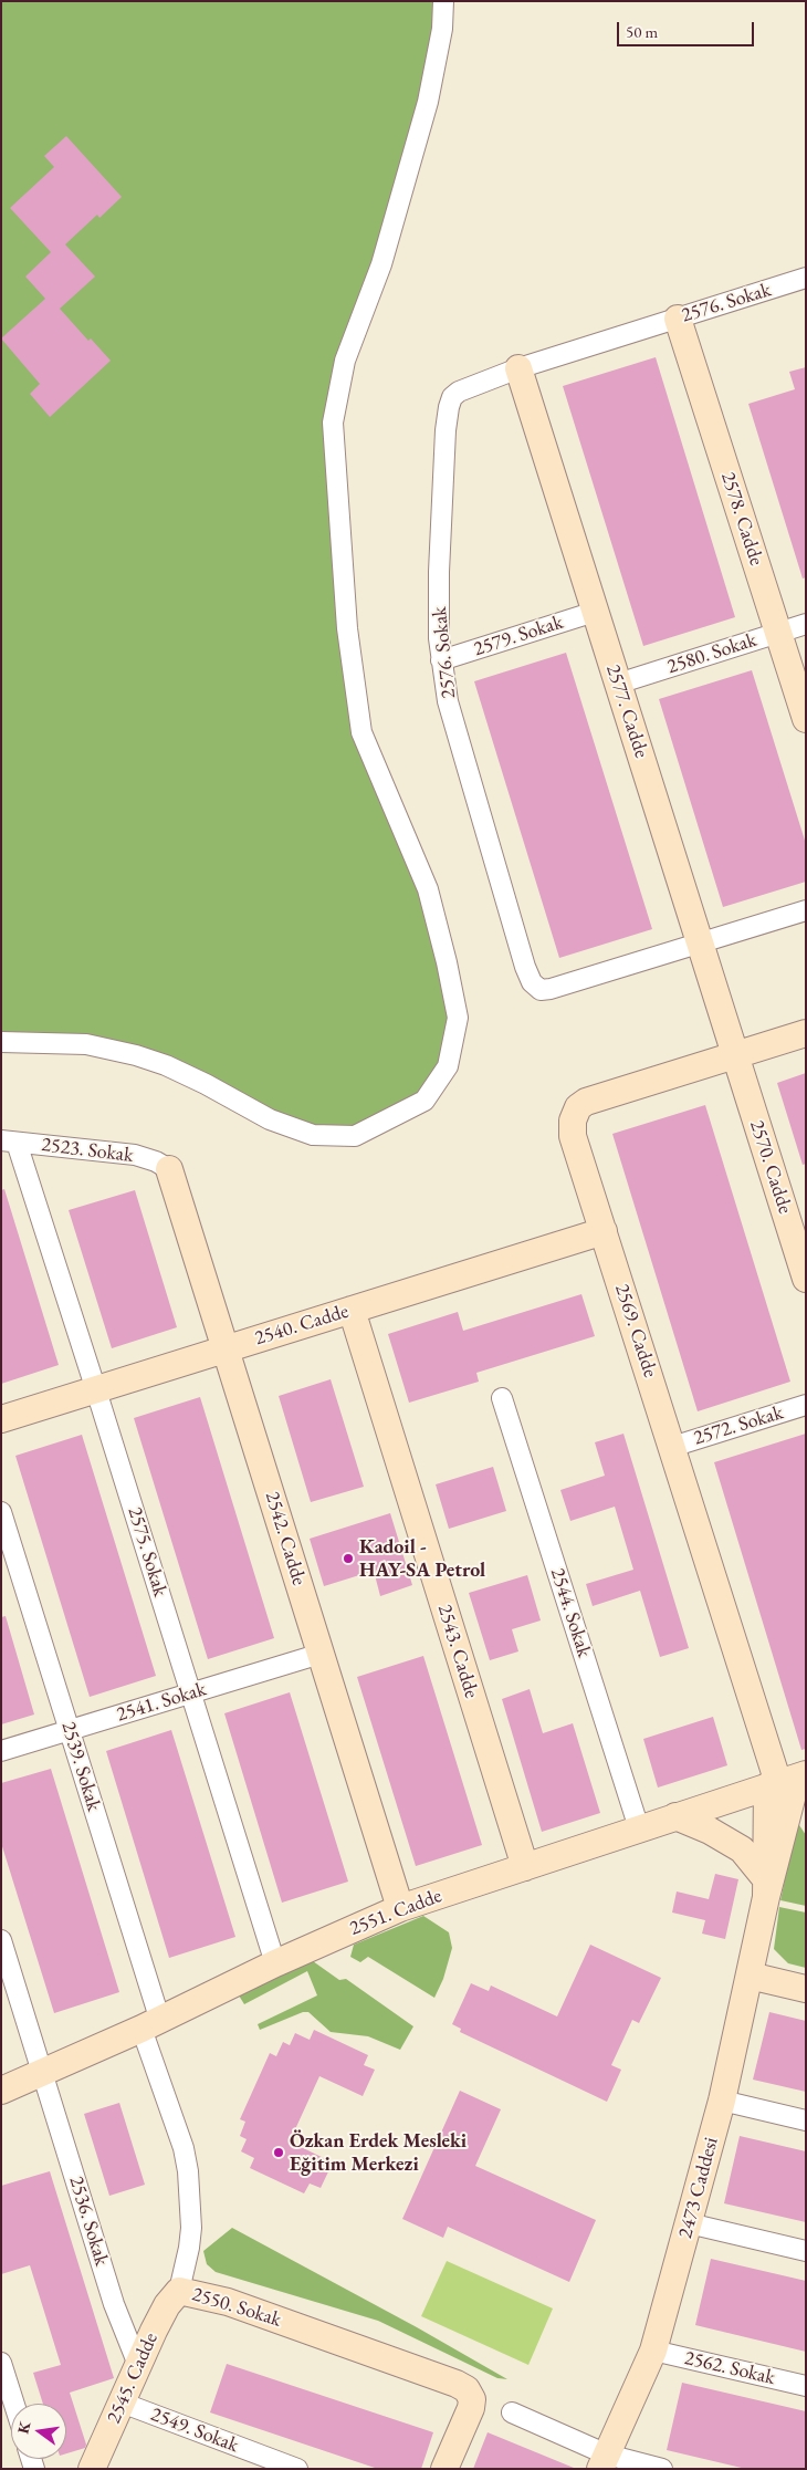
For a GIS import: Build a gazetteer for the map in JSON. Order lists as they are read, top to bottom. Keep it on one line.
{"streets":{"street":["2576. Sokak","2578. Cadde","2579. Sokak","2580. Sokak","2577. Cadde","2523. Sokak","2570. Cadde","2540. Cadde","2569. Cadde","2572. Sokak","2542. Cadde","2575. Sokak","2544. Sokak","2543. Cadde","2541. Sokak","2539. Sokak","2551. Cadde","2473 Caddesi","2536. Sokak","2550. Sokak","2562. Sokak","2545. Cadde","2549. Sokak"]},"crossings":[["2576. Sokak","2578. Cadde"],["2576. Sokak","2579. Sokak"],["2576. Sokak","2577. Cadde"],["2578. Cadde","2580. Sokak"],["2579. Sokak","2577. Cadde"],["2580. Sokak","2577. Cadde"],["2577. Cadde","2570. Cadde"],["2577. Cadde","2569. Cadde"],["2523. Sokak","2542. Cadde"],["2523. Sokak","2575. Sokak"],["2570. Cadde","2569. Cadde"],["2540. Cadde","2569. Cadde"],["2540. Cadde","2542. Cadde"],["2540. Cadde","2575. Sokak"],["2540. Cadde","2543. Cadde"],["2569. Cadde","2572. Sokak"],["2569. Cadde","2551. Cadde"],["2569. Cadde","2473 Caddesi"],["2542. Cadde","2541. Sokak"],["2542. Cadde","2551. Cadde"],["2575. Sokak","2541. Sokak"],["2575. Sokak","2551. Cadde"],["2544. Sokak","2551. Cadde"],["2543. Cadde","2551. Cadde"],["2541. Sokak","2539. Sokak"],["2539. Sokak","2551. Cadde"],["2539. Sokak","2550. Sokak"],["2551. Cadde","2536. Sokak"],["2551. Cadde","2550. Sokak"],["2473 Caddesi","2562. Sokak"],["2536. Sokak","2545. Cadde"],["2550. Sokak","2545. Cadde"],["2545. Cadde","2549. Sokak"]],"places":["Kadoil - HAY-SA Petrol","Özkan Erdek Mesleki Eğitim Merkezi"],"scale_bar":"50 m","north":"left"}
